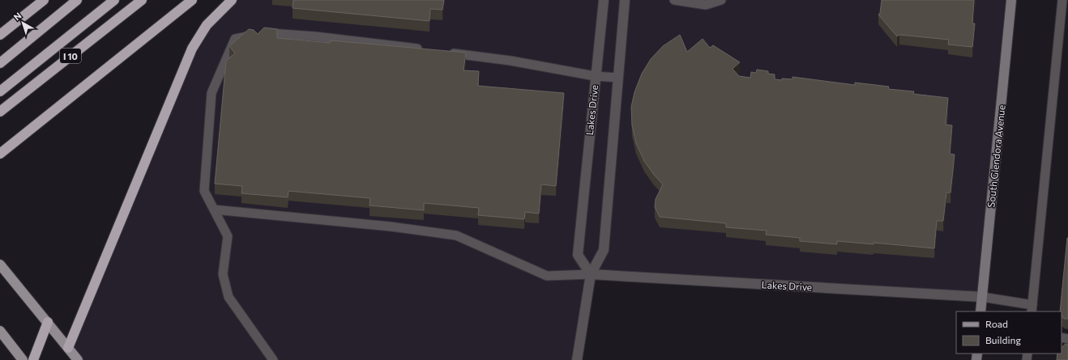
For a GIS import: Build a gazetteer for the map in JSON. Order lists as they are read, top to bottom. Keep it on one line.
{"streets":{"highway":["I 10"],"street":["Lakes Drive","South Glendora Avenue"]},"crossings":[["Lakes Drive","South Glendora Avenue"]],"legend":["Road","Building"],"north":"top left"}
